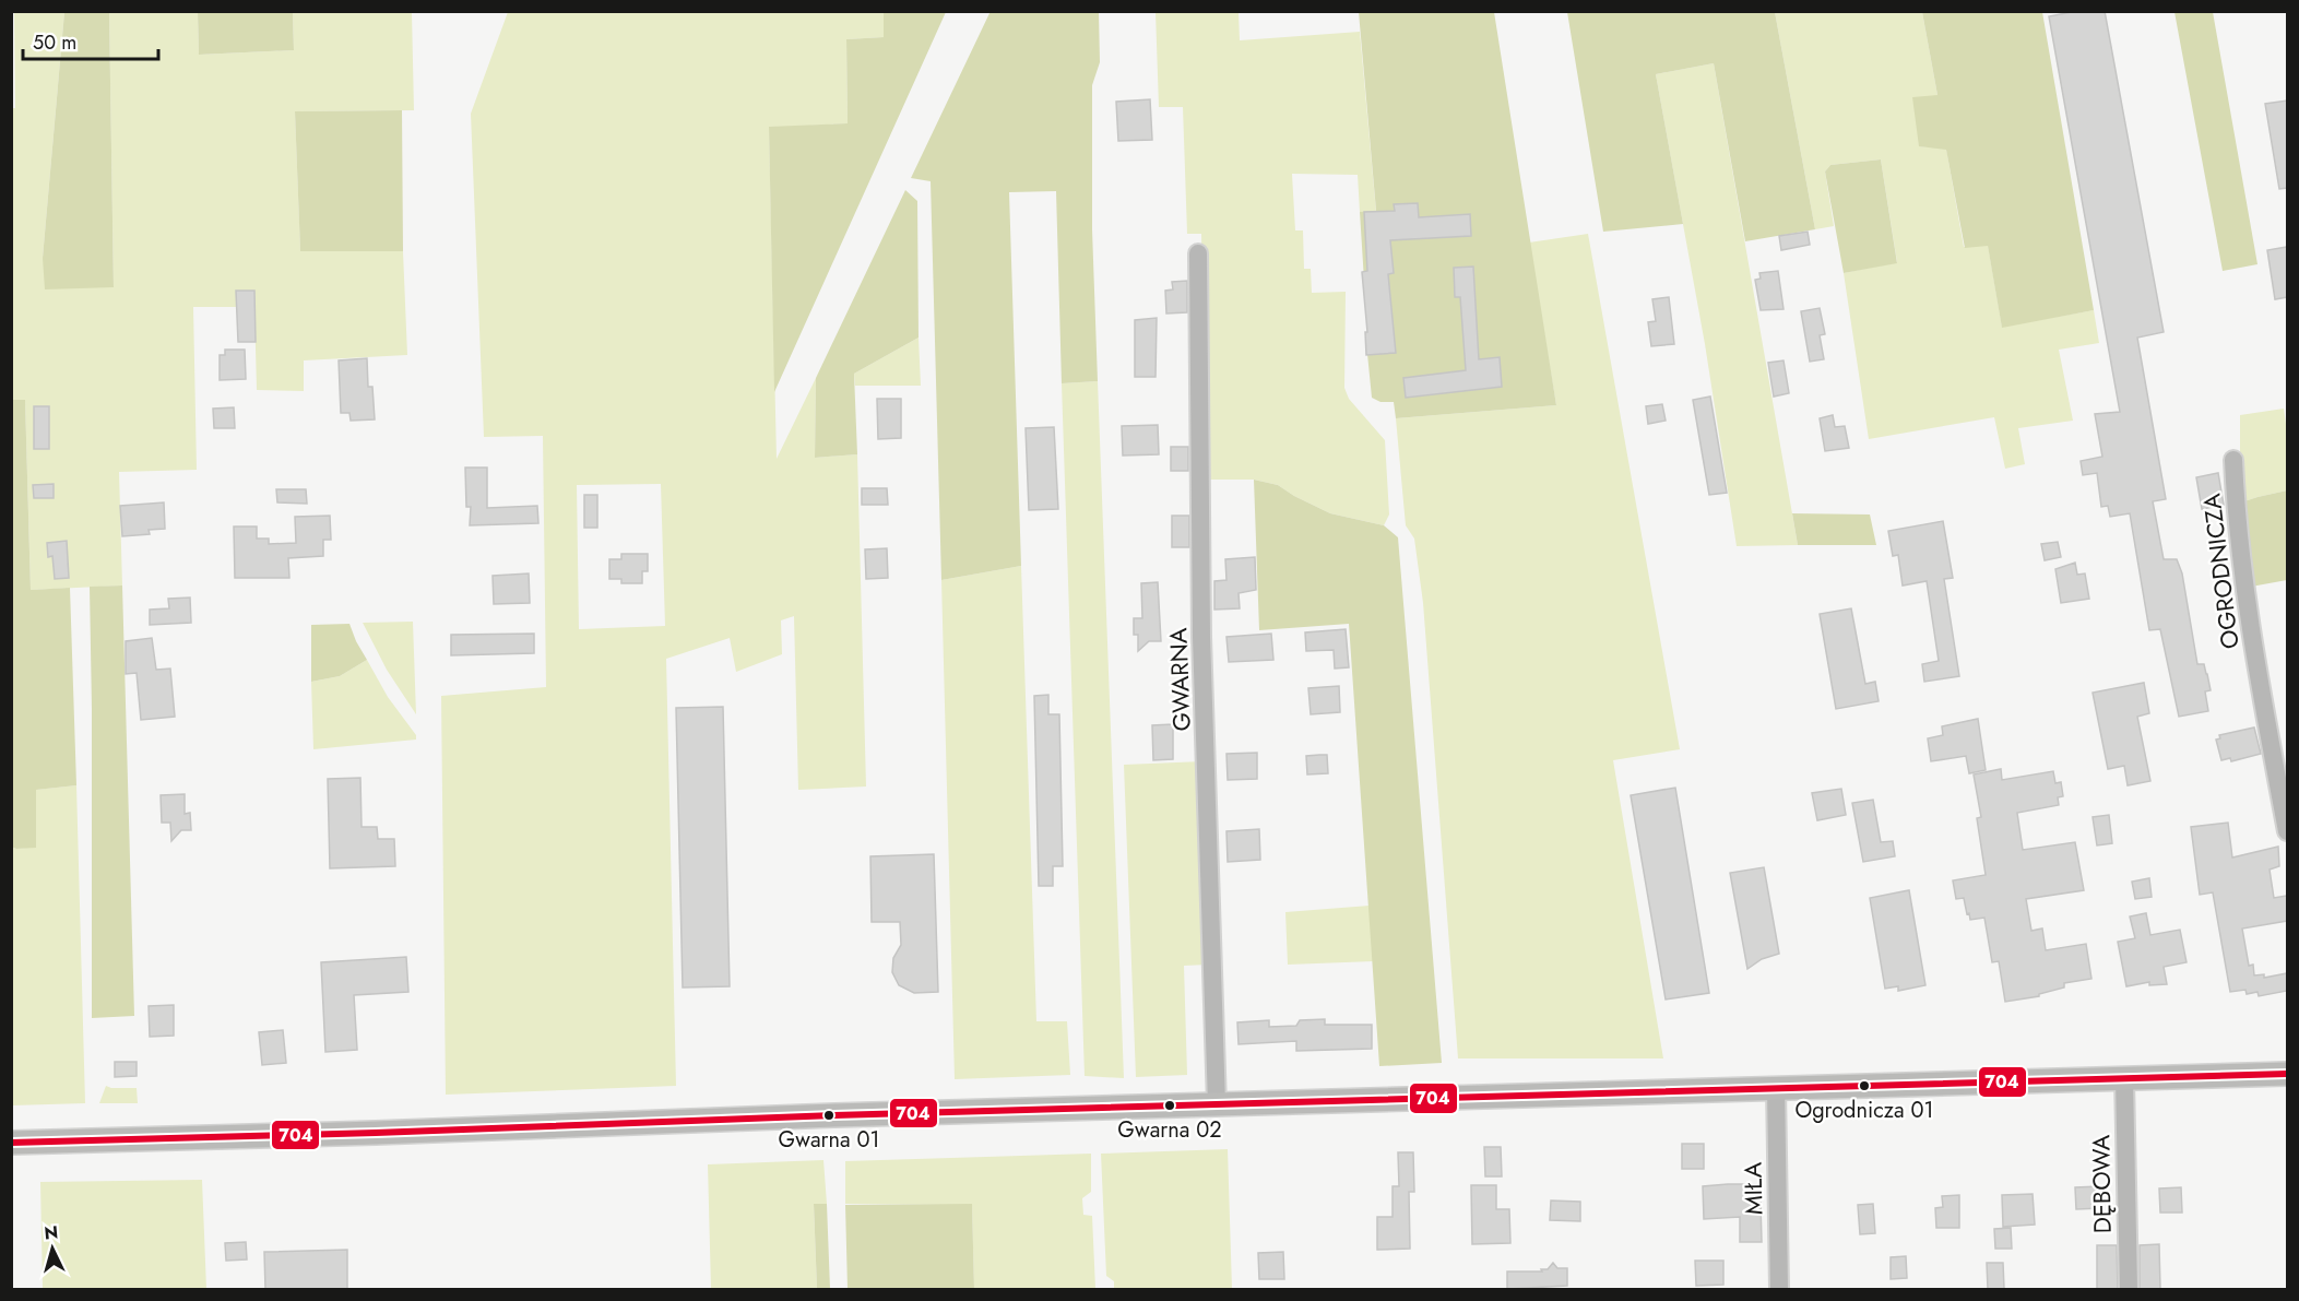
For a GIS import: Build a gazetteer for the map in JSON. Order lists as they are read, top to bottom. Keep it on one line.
{"streets":{"street":["OGRODNICZA","GWARNA","DĘBOWA","MIŁA"]},"places":["Ogrodnicza 01","Gwarna 02","Gwarna 01"],"lines":["transit line 704"],"scale_bar":"50 m","north":"top"}
